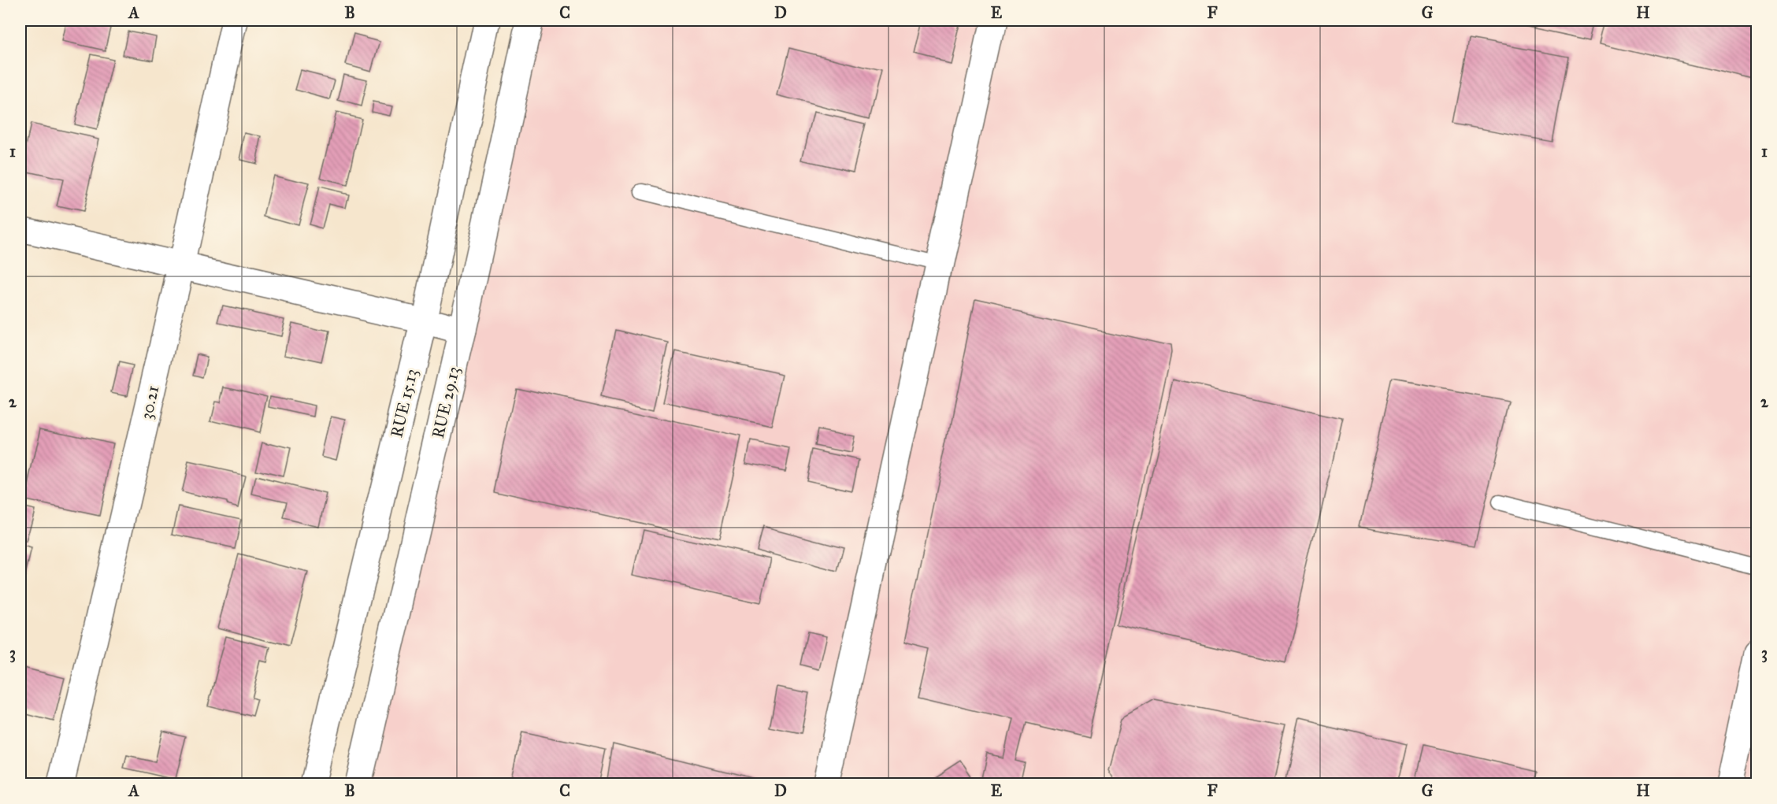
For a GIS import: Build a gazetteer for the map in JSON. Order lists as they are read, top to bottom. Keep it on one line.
{"streets":{"street":["30.21","RUE 29.13","RUE 15.13"]},"grid":{"columns":["A","B","C","D","E","F","G","H"],"rows":["1","2","3"]}}
